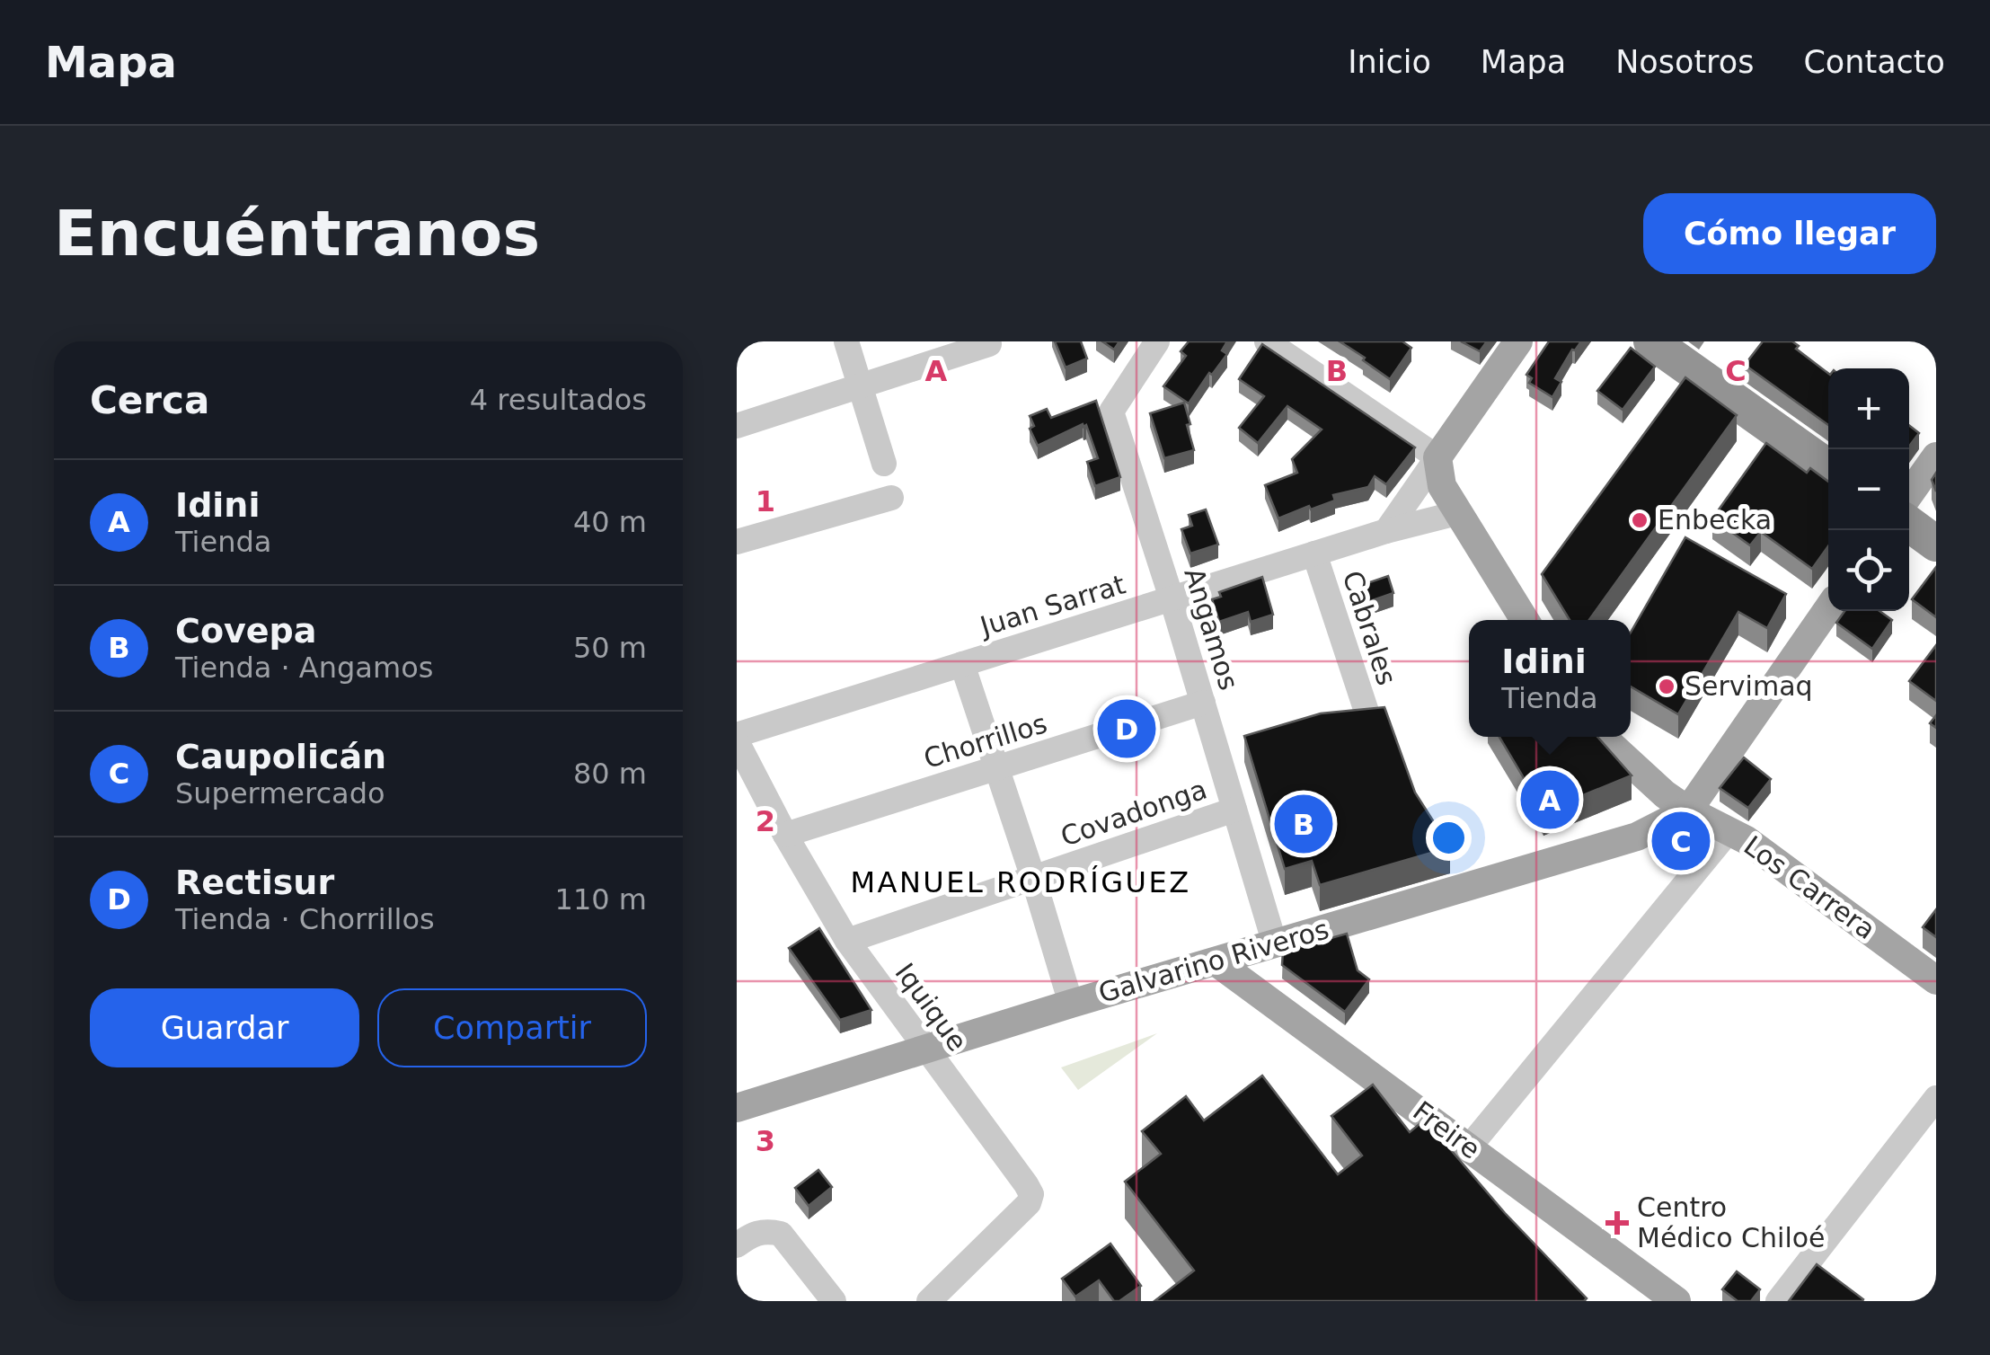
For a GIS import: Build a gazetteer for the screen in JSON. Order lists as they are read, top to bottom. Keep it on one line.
{"streets":{"main road":["Los Carrera","Galvarino Riveros","Freire"],"street":["Juan Sarrat","Cabrales","Angamos","Chorrillos","Covadonga","Iquique"]},"crossings":[["Juan Sarrat","Cabrales"],["Juan Sarrat","Angamos"],["Juan Sarrat","Iquique"],["Angamos","Chorrillos"],["Angamos","Covadonga"],["Angamos","Galvarino Riveros"],["Chorrillos","Iquique"],["Covadonga","Iquique"],["Los Carrera","Galvarino Riveros"],["Galvarino Riveros","Iquique"],["Galvarino Riveros","Freire"]],"districts":["MANUEL RODRÍGUEZ"],"places":{"other":["Enbecka","Servimaq"],"health":["Centro Médico Chiloé"]},"page":{"header":"Mapa","nav":["Inicio","Mapa","Nosotros","Contacto"],"buttons":["Cómo llegar",["Guardar","Compartir"]],"title":"Encuéntranos","heading":["Cerca","4 resultados"],"map_buttons":["+","−"],"list":[{"mark":"A","name":"Idini","note":"Tienda","value":"40 m"},{"mark":"B","name":"Covepa","note":"Tienda · Angamos","value":"50 m"},{"mark":"C","name":"Caupolicán","note":"Supermercado","value":"80 m"},{"mark":"D","name":"Rectisur","note":"Tienda · Chorrillos","value":"110 m"}],"popup":["Idini","Tienda"],"pins":["D","A","B","C"]},"grid":{"columns":["A","B","C"],"rows":["1","2","3"]}}
